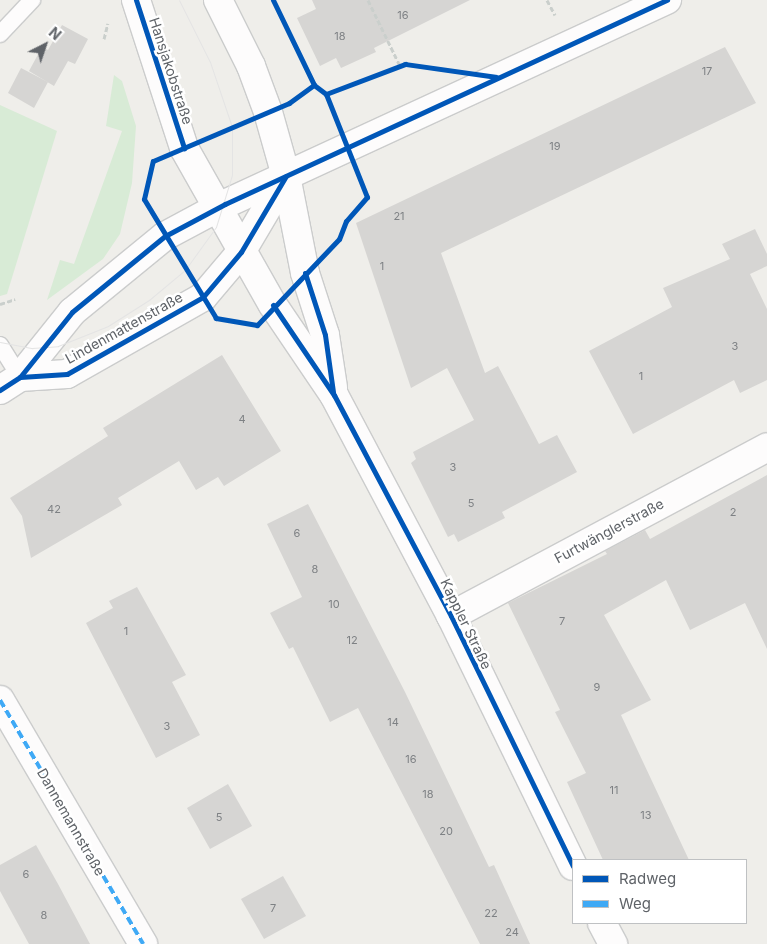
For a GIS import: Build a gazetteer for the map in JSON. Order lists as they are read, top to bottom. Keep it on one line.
{"streets":{"street":["Hansjakobstraße","Lindenmattenstraße","Furtwänglerstraße","Kappler Straße","Dannemannstraße"]},"crossings":[["Hansjakobstraße","Lindenmattenstraße"],["Hansjakobstraße","Kappler Straße"],["Lindenmattenstraße","Kappler Straße"],["Furtwänglerstraße","Kappler Straße"]],"house_numbers":["16","18","17","19","21","1","3","1","4","3","5","42","2","6","8","10","7","1","12","9","14","3","16","11","18","13","5","20","6","7","22","8","24"],"legend":["Radweg","Weg"],"north":"top right"}
